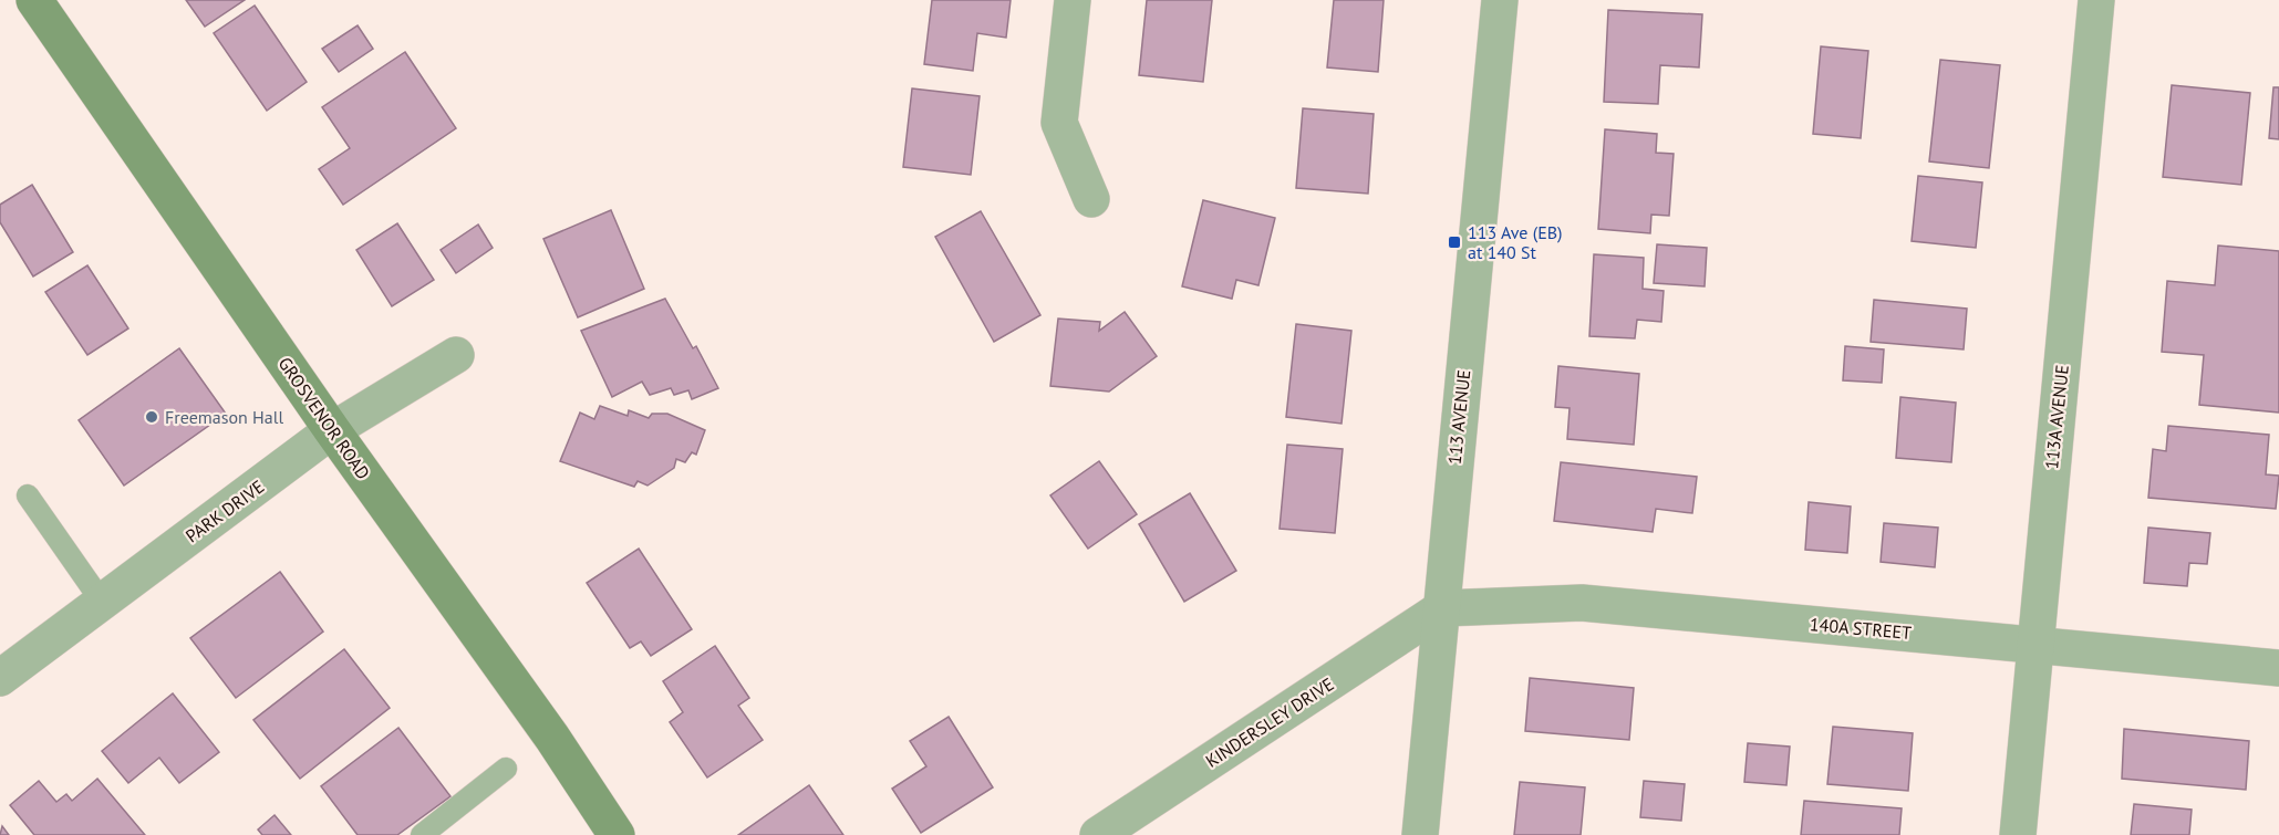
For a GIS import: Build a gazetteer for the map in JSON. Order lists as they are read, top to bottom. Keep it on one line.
{"streets":{"street":["113 AVENUE","113A AVENUE","GROSVENOR ROAD","PARK DRIVE","140A STREET","KINDERSLEY DRIVE"]},"crossings":[["113 AVENUE","140A STREET"],["113 AVENUE","KINDERSLEY DRIVE"],["113A AVENUE","140A STREET"],["GROSVENOR ROAD","PARK DRIVE"],["140A STREET","KINDERSLEY DRIVE"]],"places":{"transit":["113 Ave (EB) at 140 St"],"other":["Freemason Hall"]}}
